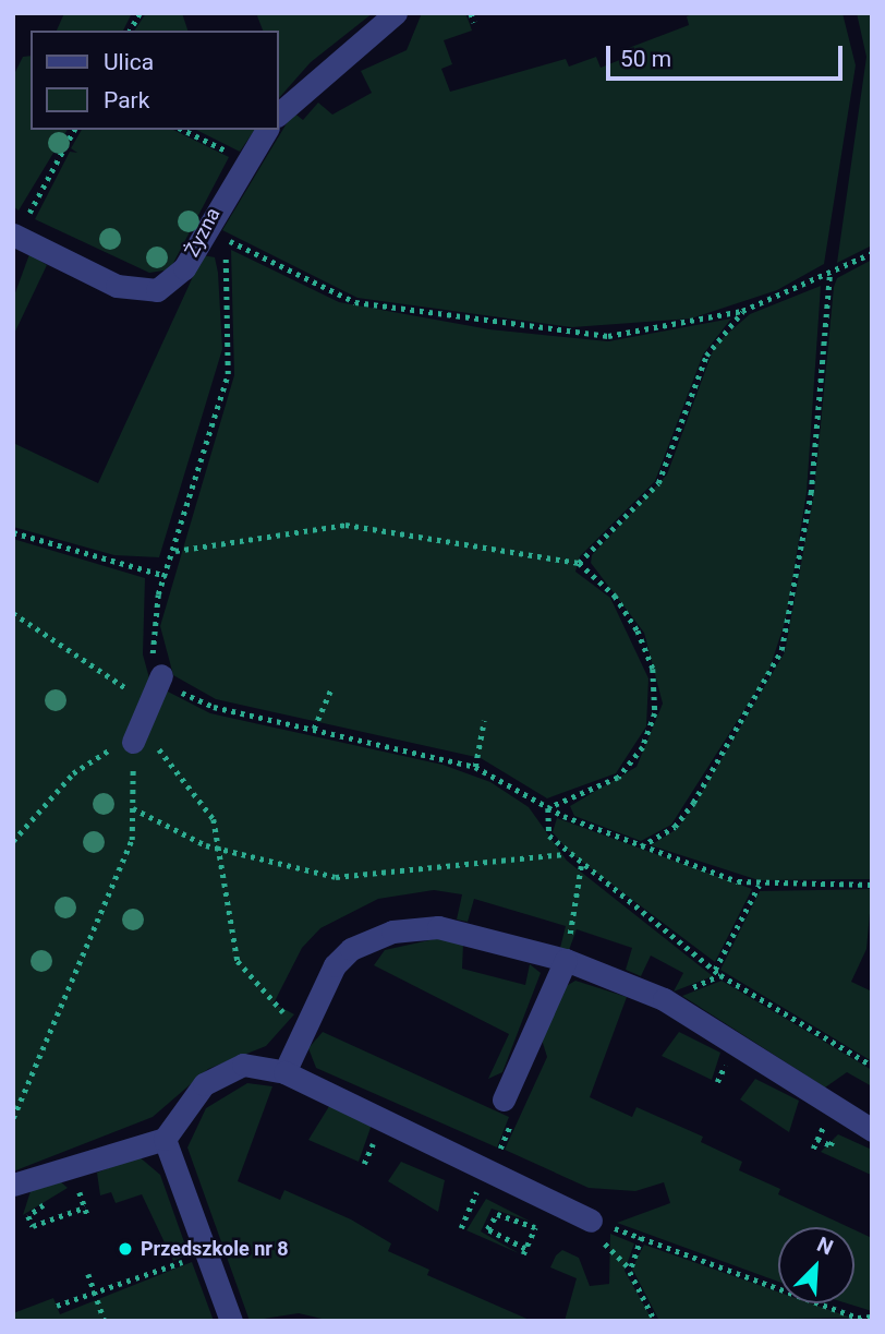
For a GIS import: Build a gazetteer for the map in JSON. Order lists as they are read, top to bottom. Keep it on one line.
{"streets":{"lane":["Żyzna"]},"places":["Przedszkole nr 8"],"legend":["Ulica","Park"],"scale_bar":"50 m","north":"top right"}
